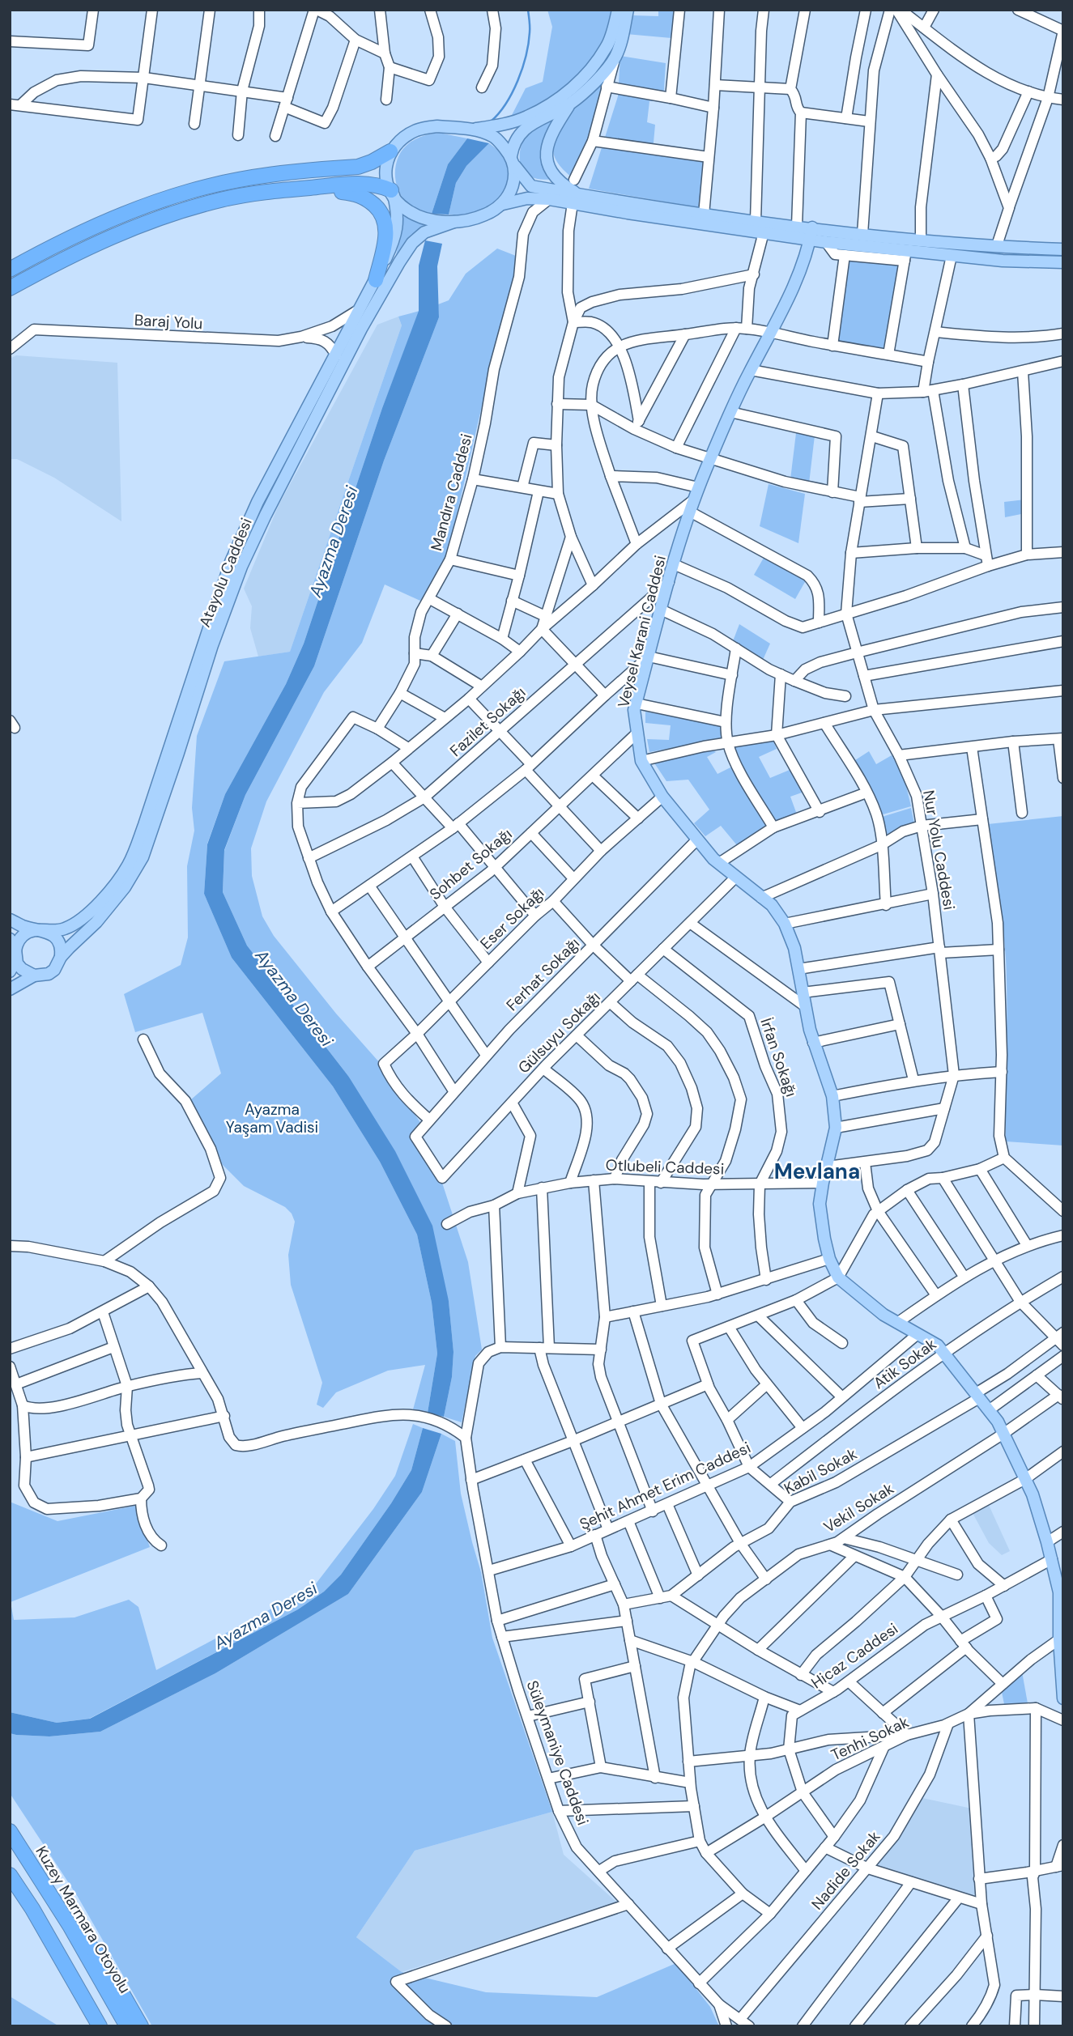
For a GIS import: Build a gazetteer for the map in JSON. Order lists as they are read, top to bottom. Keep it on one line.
{"streets":{"highway":["Kuzey Marmara Otoyolu"],"main road":["Atayolu Caddesi","Veysel Karani Caddesi"],"street":["Baraj Yolu","Mandıra Caddesi","Fazilet Sokağı","Nur Yolu Caddesi","Sohbet Sokağı","Eser Sokağı","Ferhat Sokağı","Gülsuyu Sokağı","İrfan Sokağı","Otlubeli Caddesi","Atik Sokak","Kabil Sokak","Şehit Ahmet Erim Caddesi","Vekil Sokak","Hicaz Caddesi","Tenhi Sokak","Süleymaniye Caddesi","Nadide Sokak"]},"crossings":[["Baraj Yolu","Atayolu Caddesi"],["Veysel Karani Caddesi","Fazilet Sokağı"],["Veysel Karani Caddesi","Sohbet Sokağı"],["Veysel Karani Caddesi","Eser Sokağı"],["Veysel Karani Caddesi","Ferhat Sokağı"],["Veysel Karani Caddesi","Gülsuyu Sokağı"],["Veysel Karani Caddesi","Otlubeli Caddesi"],["Veysel Karani Caddesi","Atik Sokak"],["Veysel Karani Caddesi","Kabil Sokak"],["Veysel Karani Caddesi","Şehit Ahmet Erim Caddesi"],["Veysel Karani Caddesi","Vekil Sokak"],["Veysel Karani Caddesi","Hicaz Caddesi"],["Eser Sokağı","Ferhat Sokağı"],["Ferhat Sokağı","Gülsuyu Sokağı"],["Gülsuyu Sokağı","İrfan Sokağı"],["İrfan Sokağı","Otlubeli Caddesi"],["Şehit Ahmet Erim Caddesi","Süleymaniye Caddesi"],["Vekil Sokak","Tenhi Sokak"],["Tenhi Sokak","Nadide Sokak"]],"districts":["Mevlana"],"water":["Ayazma Deresi"],"parks":["Ayazma Yaşam Vadisi"]}
